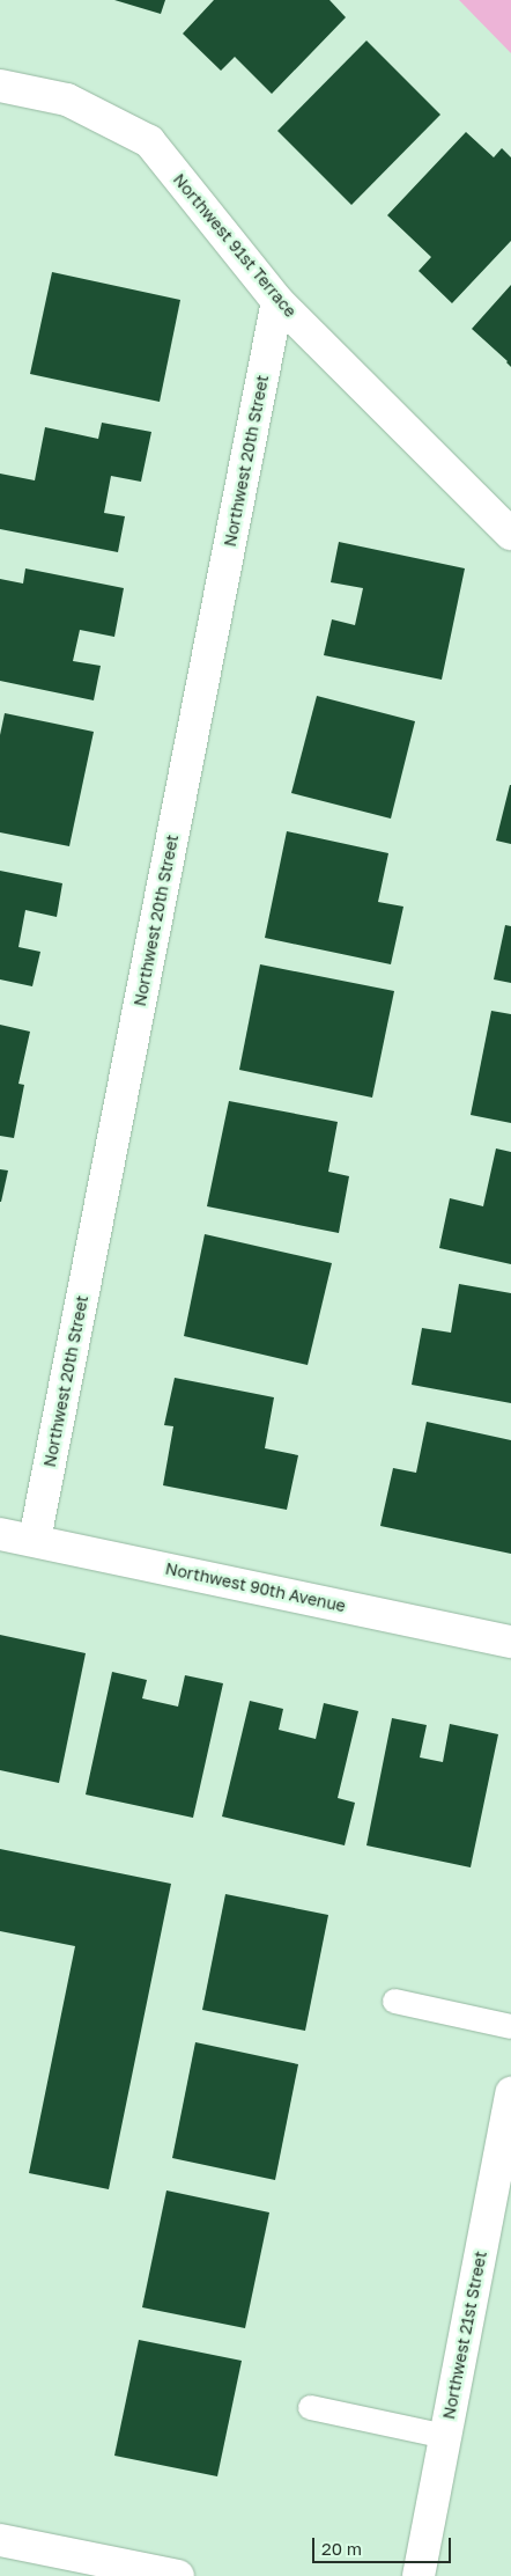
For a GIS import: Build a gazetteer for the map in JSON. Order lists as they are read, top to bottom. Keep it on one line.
{"streets":{"street":["Northwest 91st Terrace","Northwest 20th Street","Northwest 90th Avenue","Northwest 21st Street"]},"crossings":[["Northwest 91st Terrace","Northwest 20th Street"],["Northwest 20th Street","Northwest 90th Avenue"]],"scale_bar":"20 m"}
